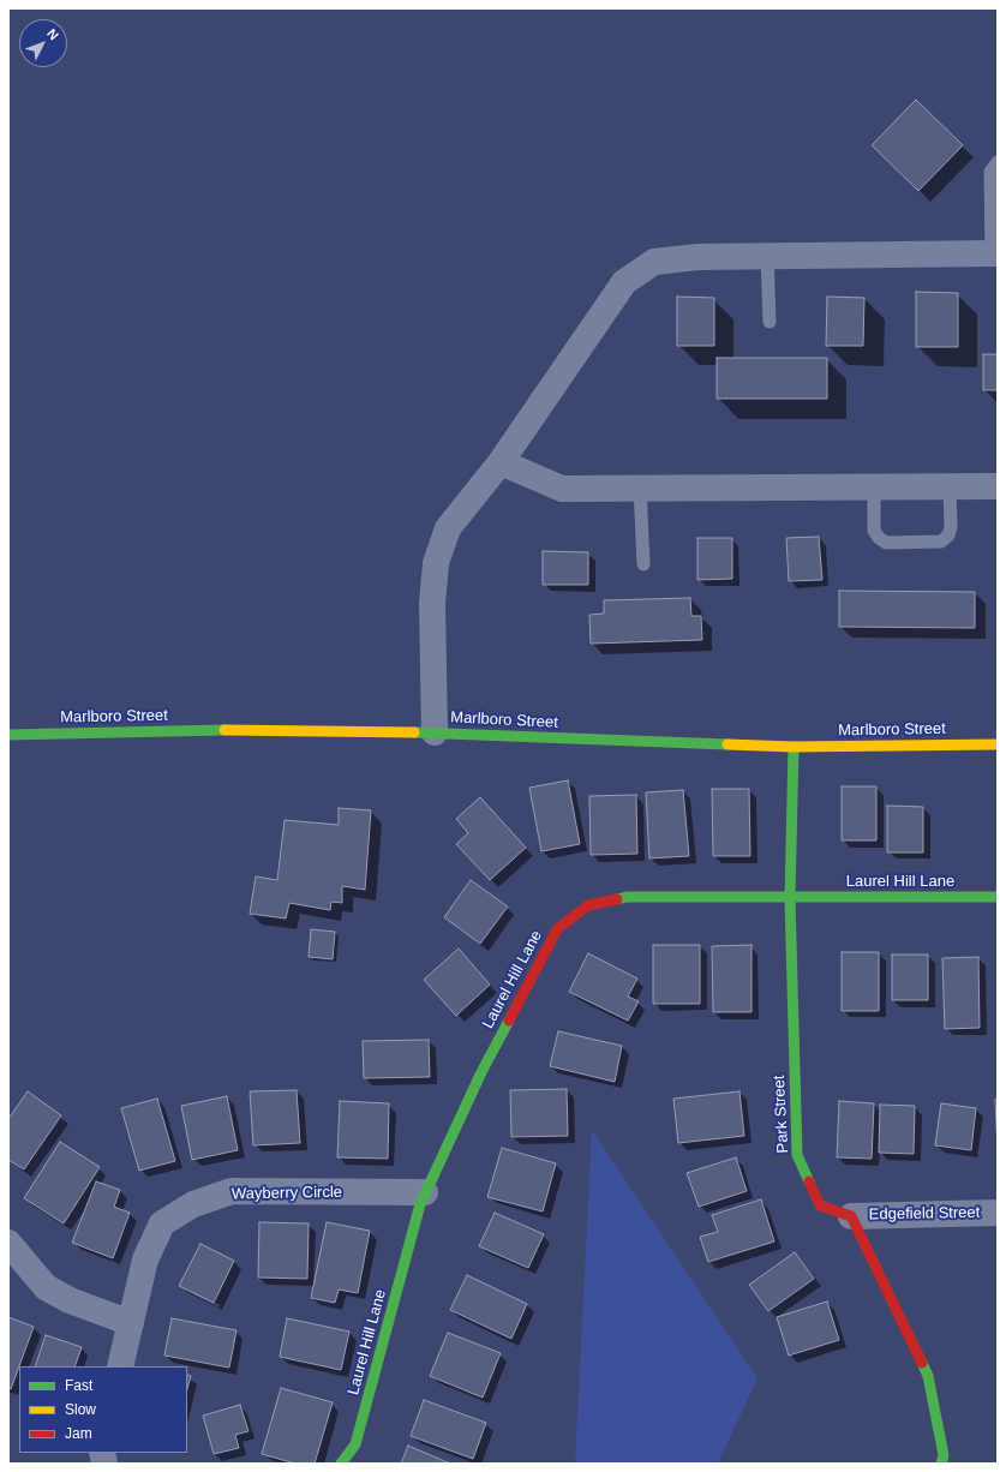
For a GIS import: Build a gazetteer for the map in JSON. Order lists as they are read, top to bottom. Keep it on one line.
{"streets":{"street":["Marlboro Street","Laurel Hill Lane","Park Street","Wayberry Circle","Edgefield Street"]},"crossings":[["Marlboro Street","Park Street"],["Laurel Hill Lane","Park Street"],["Laurel Hill Lane","Wayberry Circle"],["Park Street","Edgefield Street"]],"legend":["Fast","Slow","Jam"],"north":"top right"}
